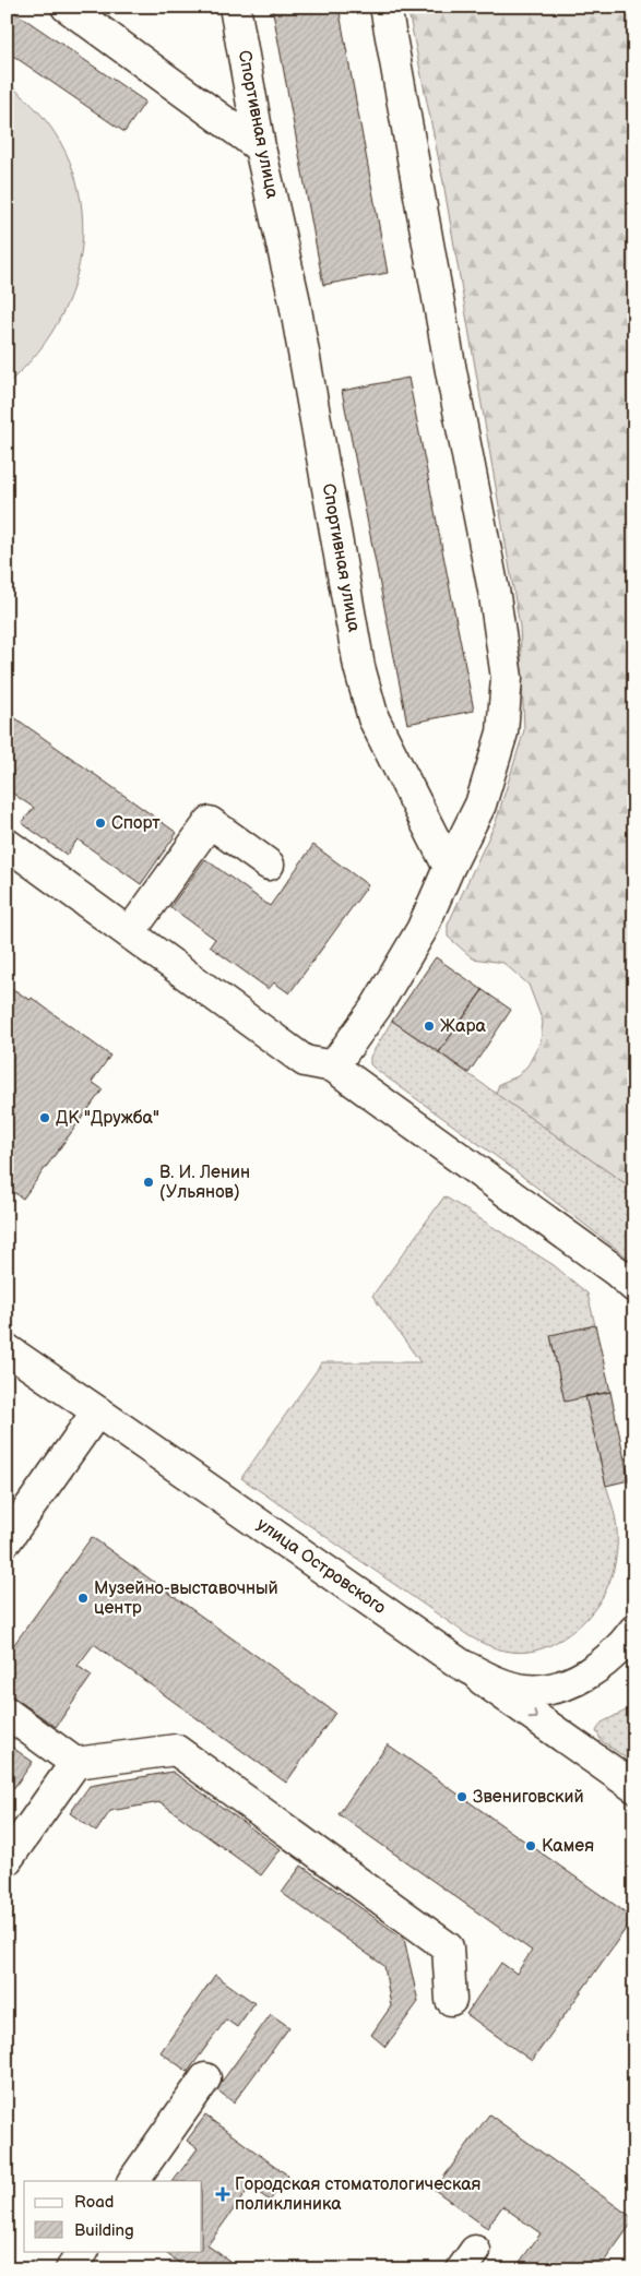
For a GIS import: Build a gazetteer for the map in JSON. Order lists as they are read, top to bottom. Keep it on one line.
{"streets":{"street":["Спортивная улица","улица Островского"]},"places":{"other":["Спорт","Жара","ДК \"Дружба\"","В. И. Ленин (Ульянов)","Музейно-выставочный центр","Звениговский","Камея"],"health":["Городская стоматологическая поликлиника"]},"legend":["Road","Building"]}
